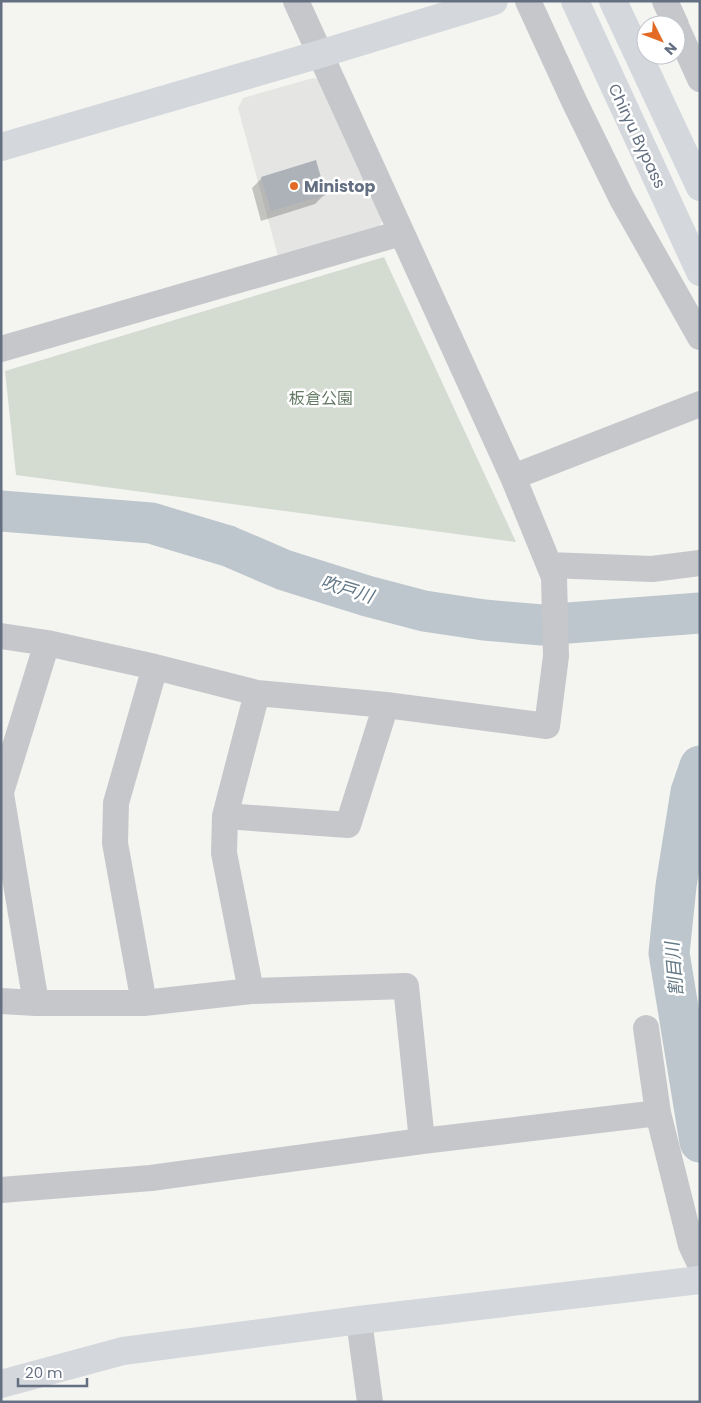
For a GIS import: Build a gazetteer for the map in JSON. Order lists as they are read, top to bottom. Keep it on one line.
{"streets":{"main road":["Chiryu Bypass"]},"water":["吹戸川","割目川"],"parks":["板倉公園"],"places":["Ministop"],"scale_bar":"20 m","north":"bottom right"}
